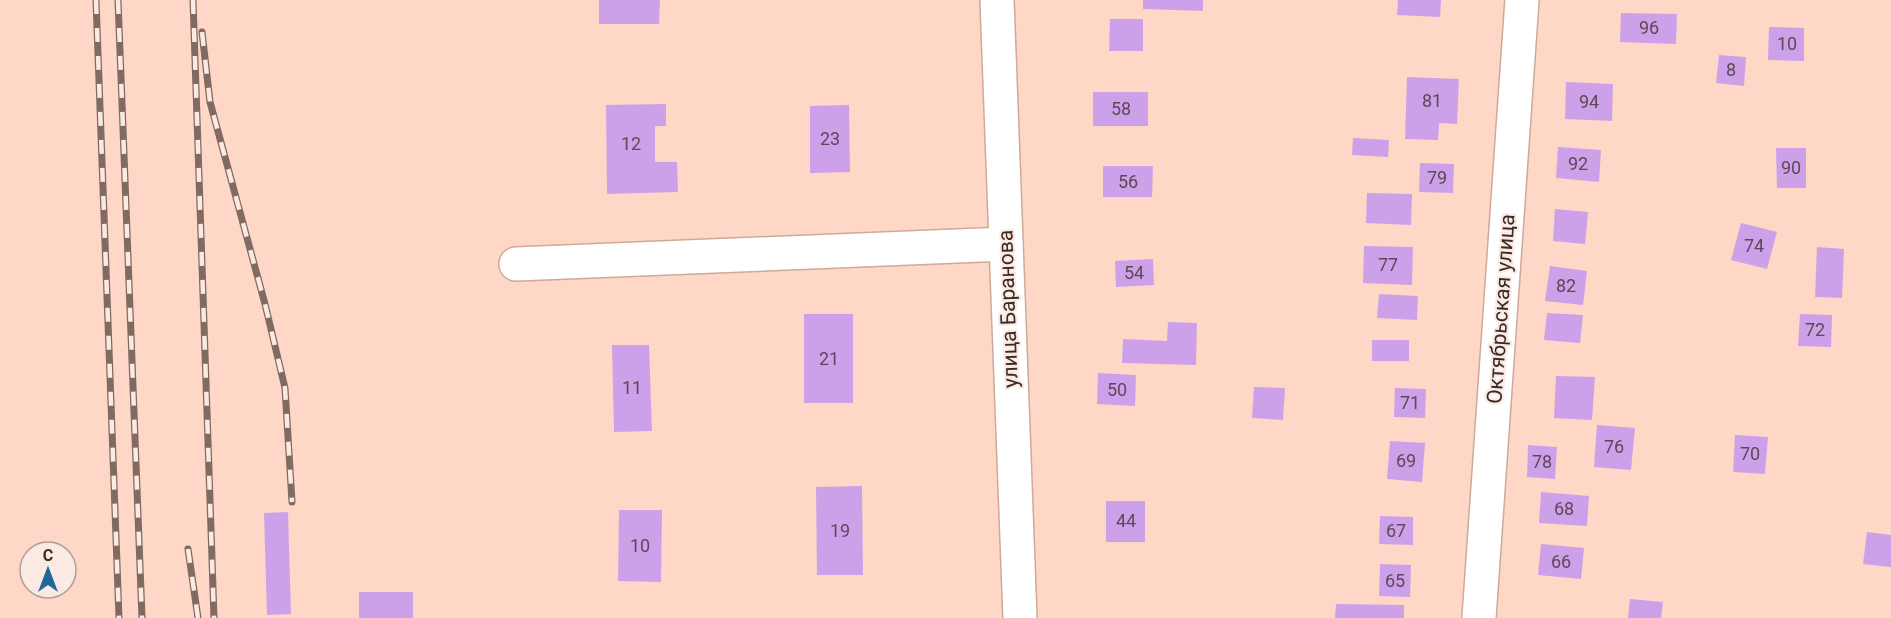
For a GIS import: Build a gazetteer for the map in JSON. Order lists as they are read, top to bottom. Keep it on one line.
{"streets":{"street":["улица Баранова","Октябрьская улица"]},"house_numbers":["96","10","8","81","94","58","23","12","92","90","79","56","74","77","54","82","72","21","11","50","71","76","70","69","78","68","44","19","67","10","66","65"],"north":"top"}
